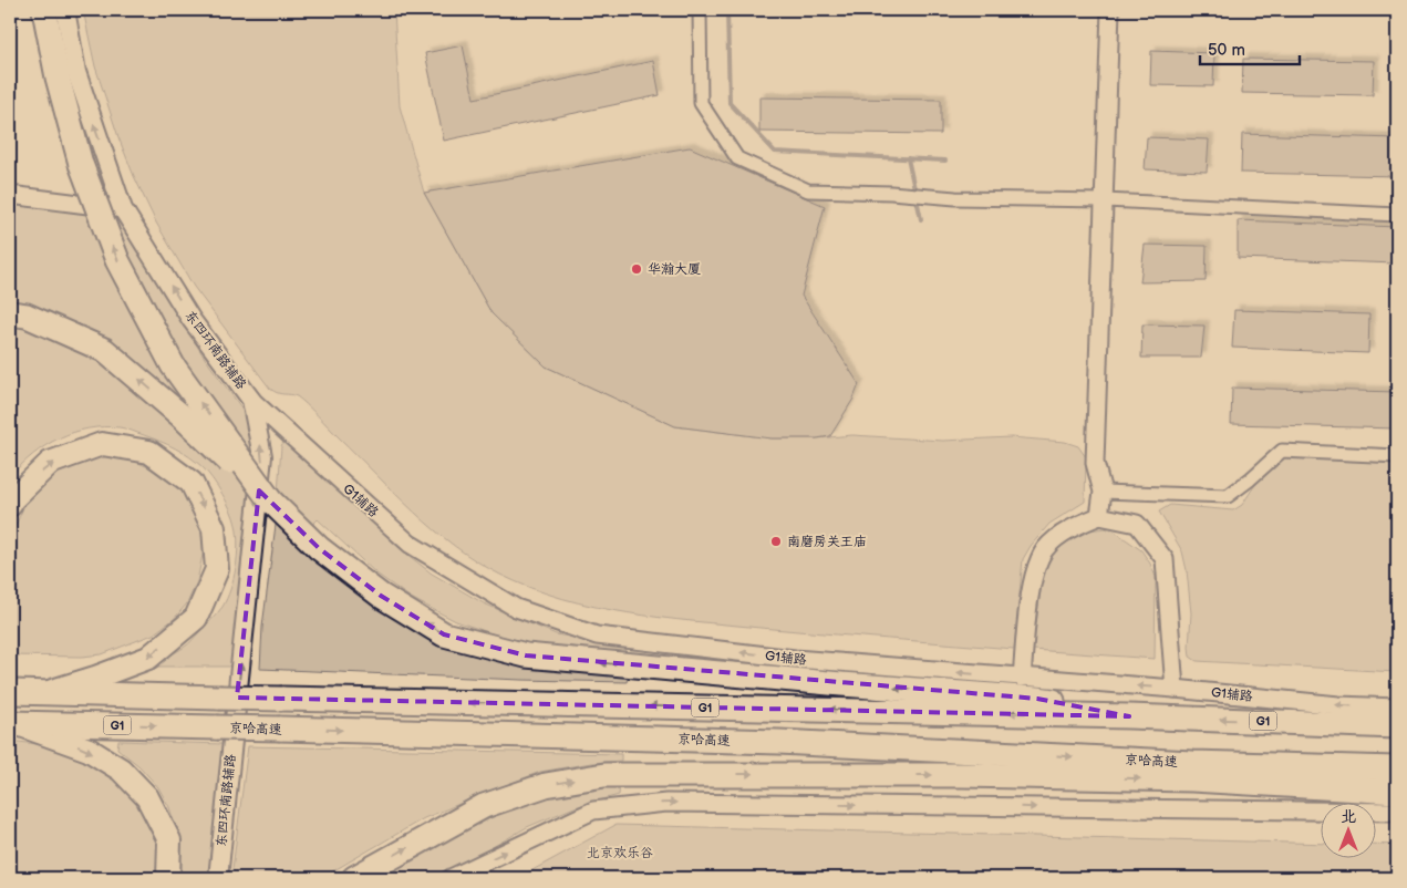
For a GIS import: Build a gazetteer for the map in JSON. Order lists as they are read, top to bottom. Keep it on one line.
{"streets":{"highway":["G1","京哈高速"],"main road":["东四环南路辅路"],"street":["G1辅路"]},"crossings":[["东四环南路辅路","G1辅路"]],"one_way":["东四环南路辅路"],"parks":["北京欢乐谷"],"places":["华瀚大厦","南磨房关王庙"],"scale_bar":"50 m","north":"top"}
